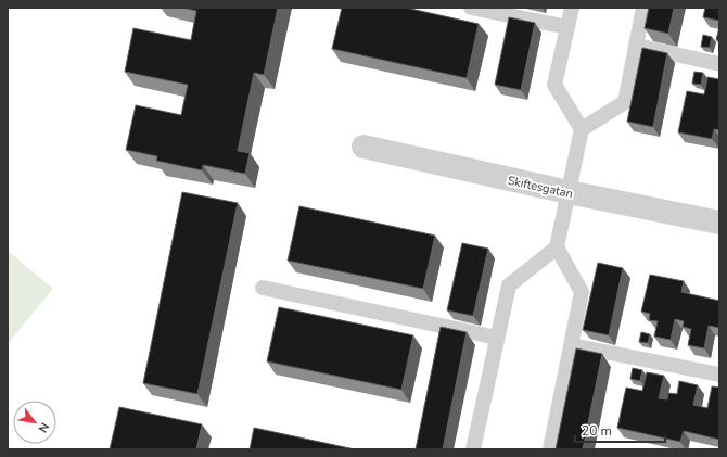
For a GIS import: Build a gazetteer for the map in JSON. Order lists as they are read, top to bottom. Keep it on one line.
{"streets":{"street":["Skiftesgatan"]},"scale_bar":"20 m","north":"bottom right"}
